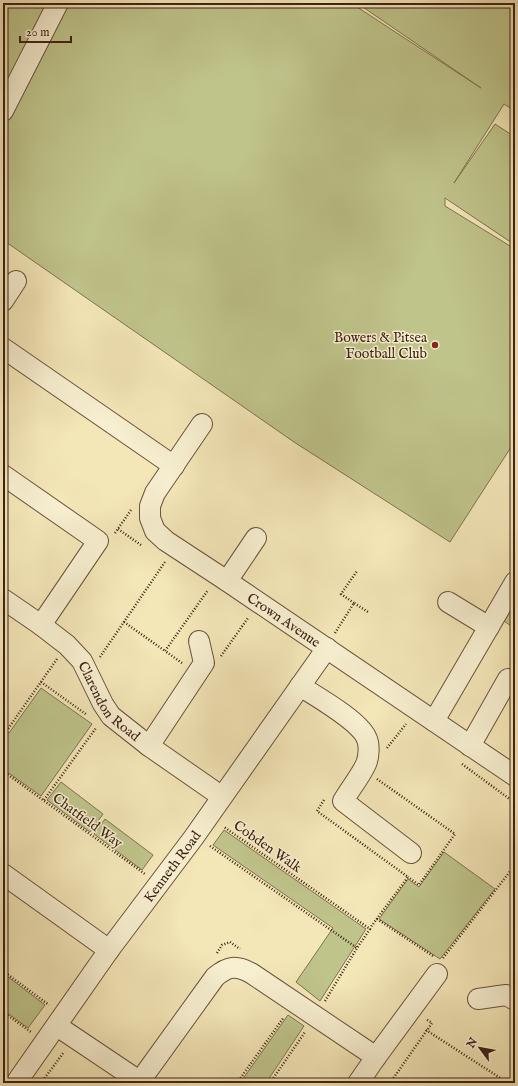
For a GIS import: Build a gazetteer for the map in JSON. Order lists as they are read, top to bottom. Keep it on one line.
{"streets":{"street":["Crown Avenue","Clarendon Road","Kenneth Road"],"path":["Chatfield Way","Cobden Walk"]},"crossings":[["Crown Avenue","Kenneth Road"],["Clarendon Road","Kenneth Road"],["Chatfield Way","Kenneth Road"]],"places":["Bowers & Pitsea Football Club"],"scale_bar":"20 m","north":"top left"}
